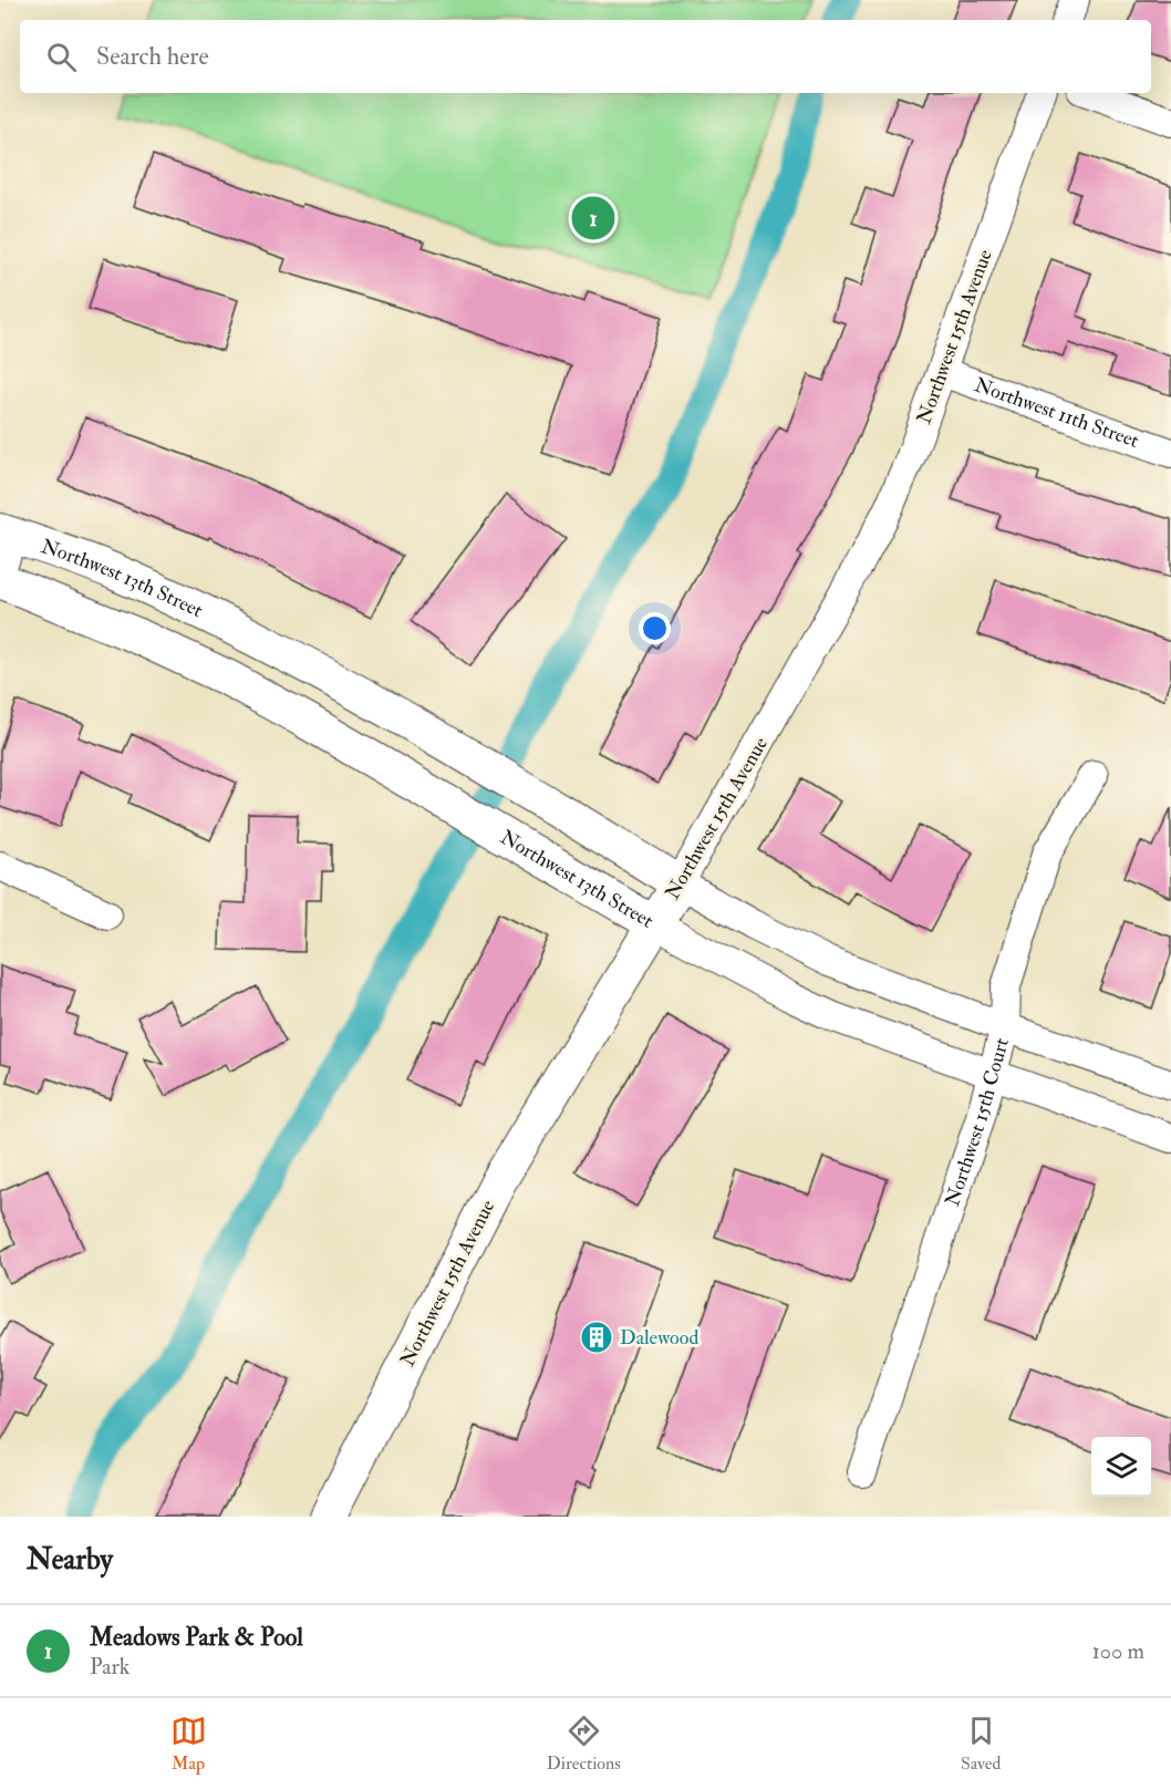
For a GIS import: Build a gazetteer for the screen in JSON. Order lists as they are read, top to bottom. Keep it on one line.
{"streets":{"street":["Northwest 15th Avenue","Northwest 11th Street","Northwest 13th Street","Northwest 15th Court"]},"crossings":[["Northwest 15th Avenue","Northwest 11th Street"],["Northwest 15th Avenue","Northwest 13th Street"],["Northwest 13th Street","Northwest 15th Court"]],"places":{"building":["Dalewood"]},"page":{"search":"Search here","pins":"1","heading":"Nearby","list":[{"mark":"1","name":"Meadows Park & Pool","note":"Park","value":"100 m"}],"nav":["Map","Directions","Saved"]}}
